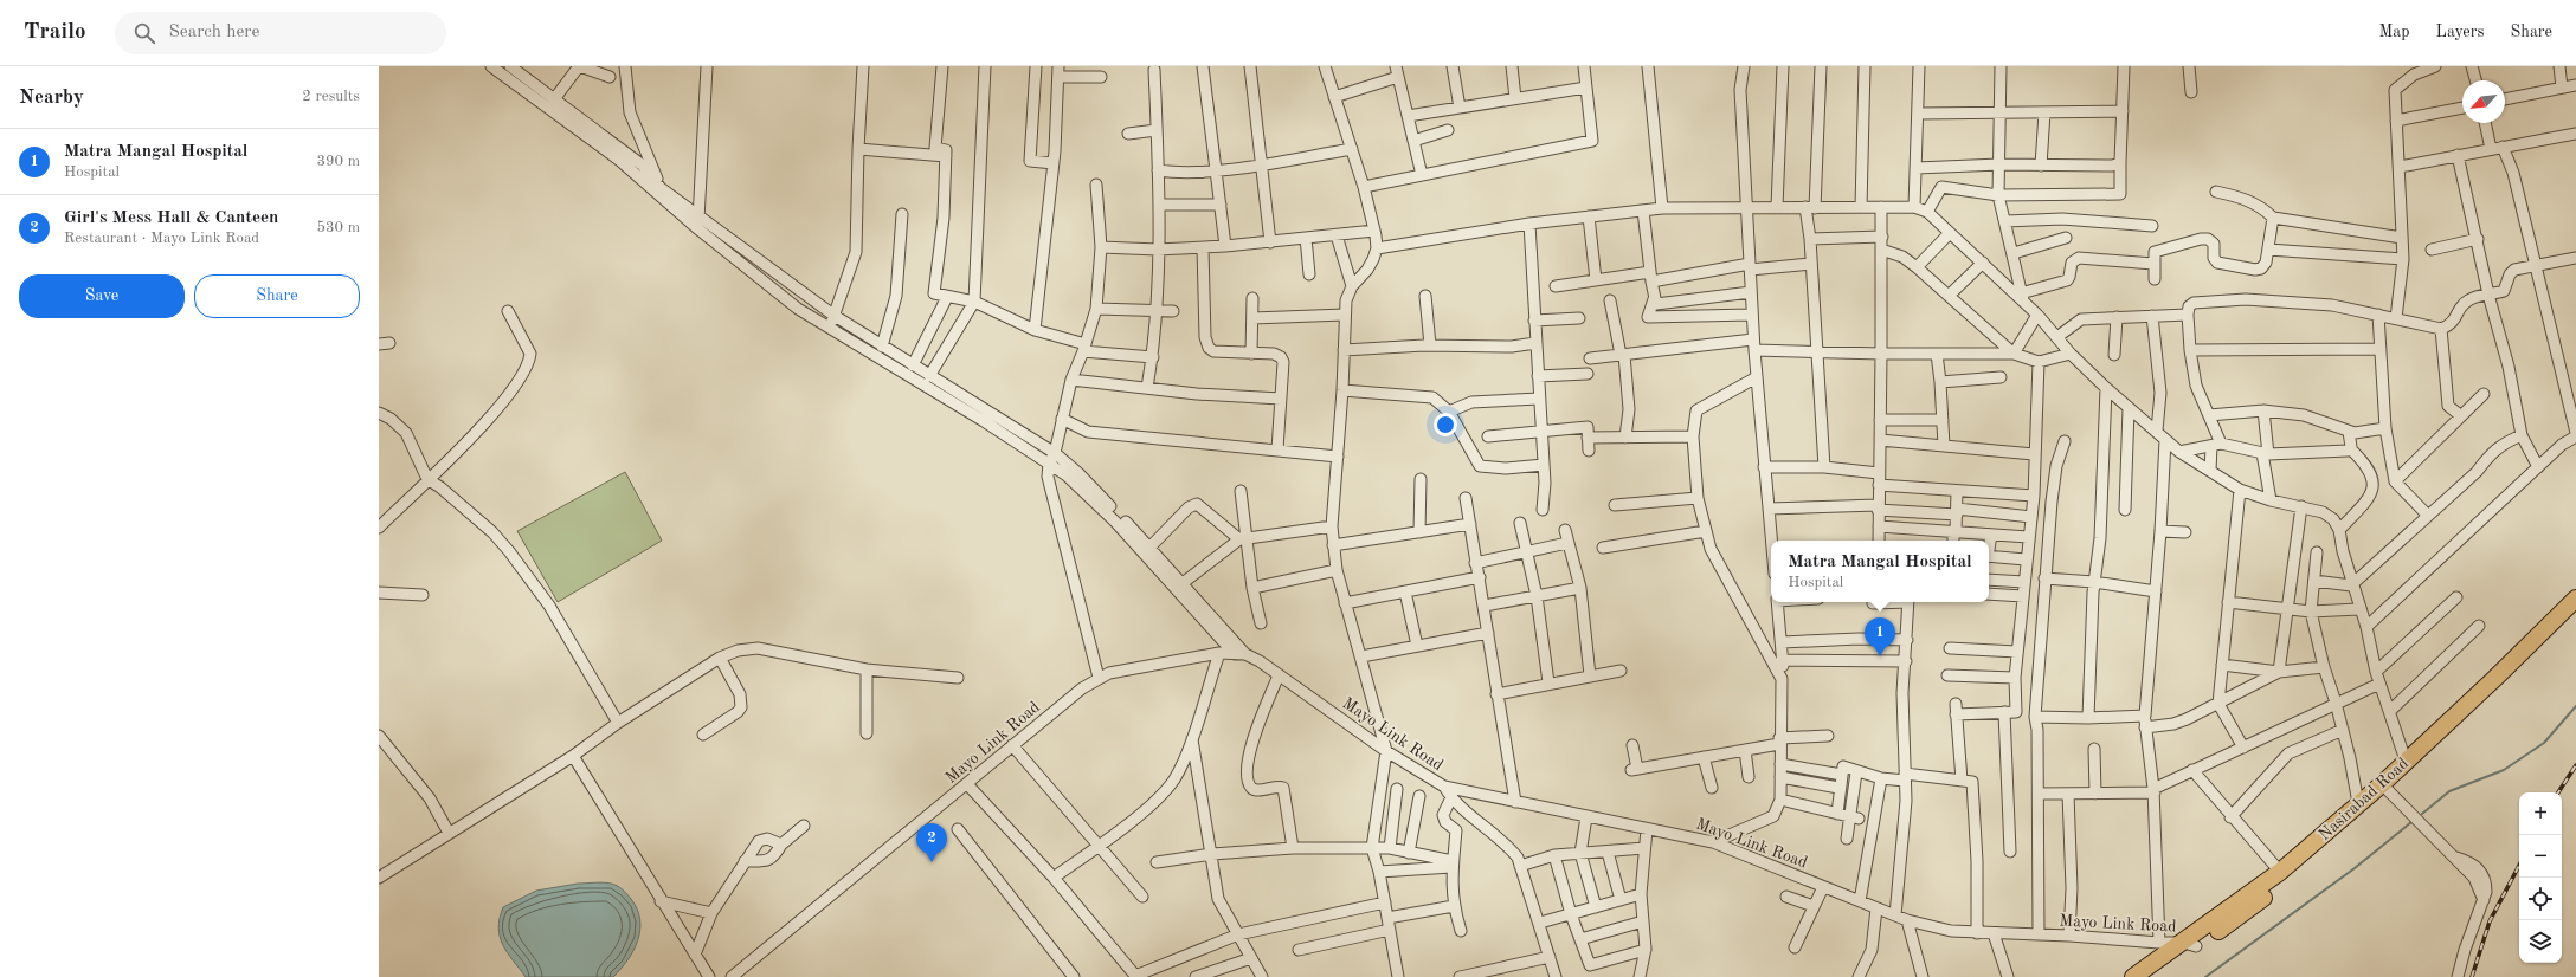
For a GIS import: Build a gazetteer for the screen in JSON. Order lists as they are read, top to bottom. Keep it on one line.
{"streets":{"highway":["Nasirabad Road"],"street":["Mayo Link Road"]},"crossings":[["Mayo Link Road","Nasirabad Road"]],"north":"bottom left","page":{"header":"Trailo","search":"Search here","nav":["Map","Layers","Share"],"heading":["Nearby","2 results"],"list":[{"mark":"1","name":"Matra Mangal Hospital","note":"Hospital","value":"390 m"},{"mark":"2","name":"Girl's Mess Hall & Canteen","note":"Restaurant · Mayo Link Road","value":"530 m"}],"buttons":["Save","Share"],"popup":["Matra Mangal Hospital","Hospital"],"pins":["1","2"],"map_buttons":["+","−"]}}
